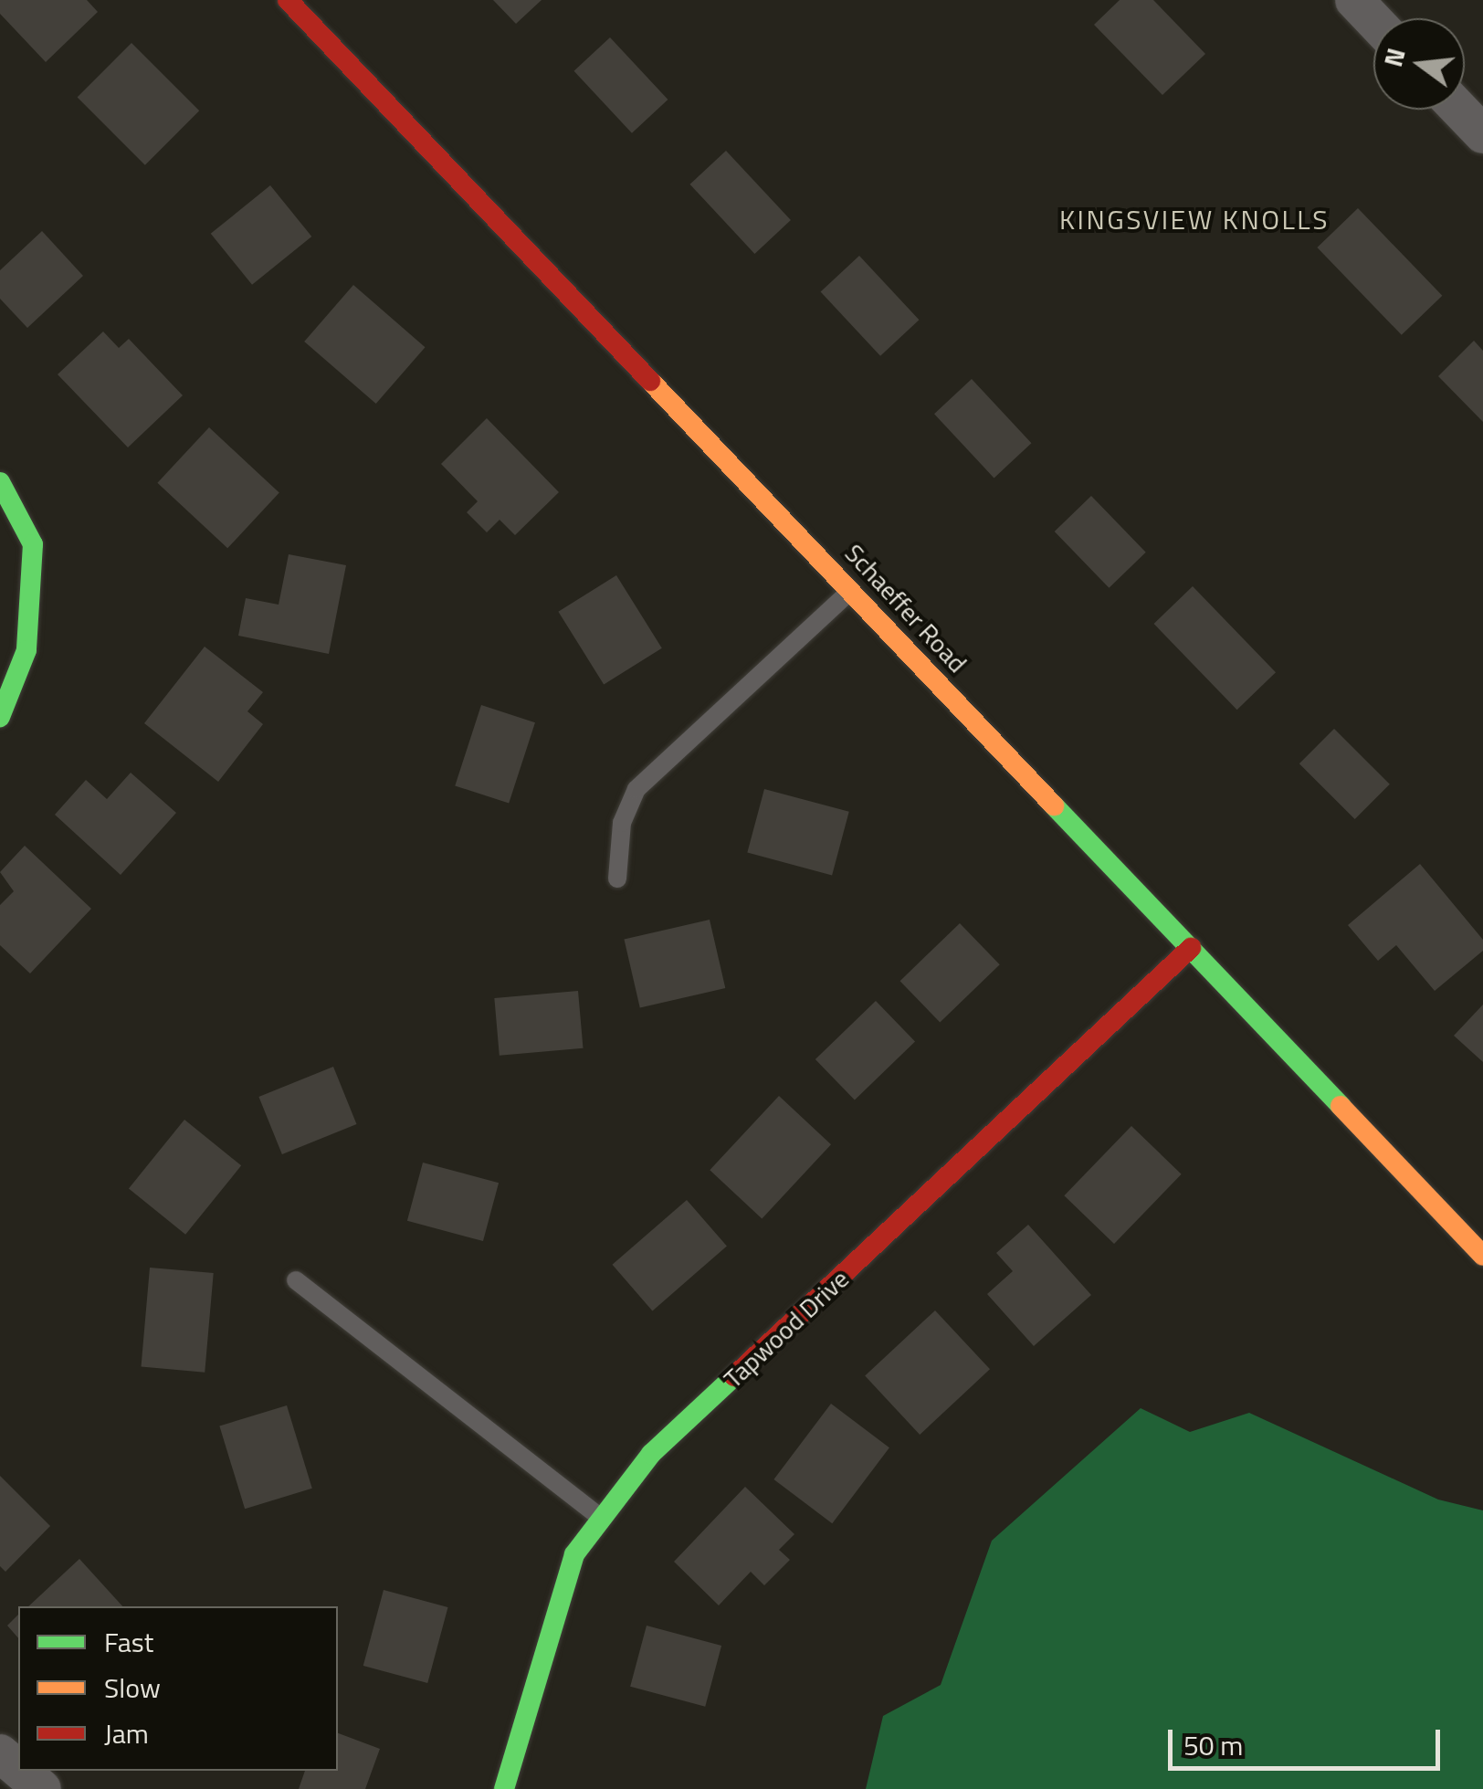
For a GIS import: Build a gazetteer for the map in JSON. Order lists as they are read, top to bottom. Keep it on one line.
{"streets":{"street":["Schaeffer Road","Tapwood Drive"]},"crossings":[["Schaeffer Road","Tapwood Drive"]],"districts":["KINGSVIEW KNOLLS"],"legend":["Fast","Slow","Jam"],"scale_bar":"50 m","north":"left"}
